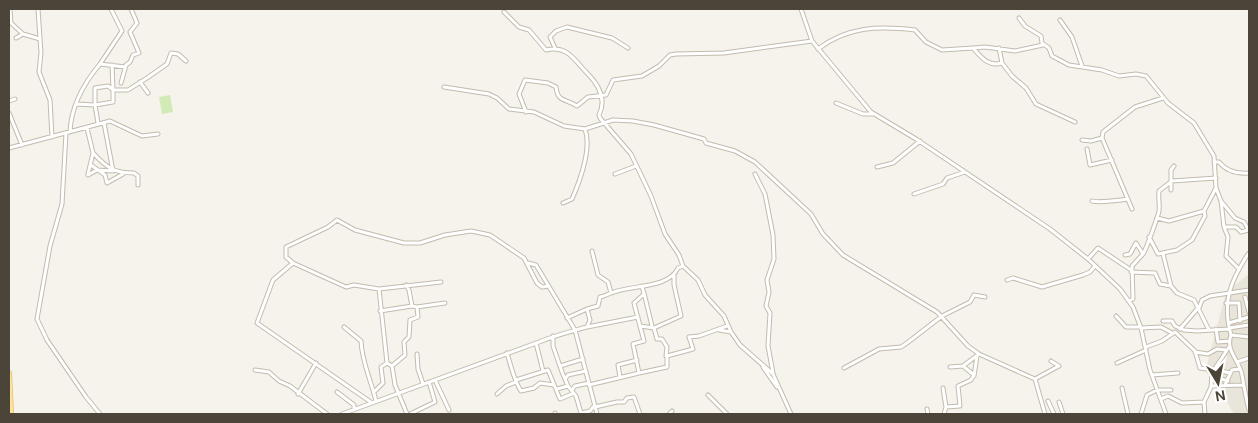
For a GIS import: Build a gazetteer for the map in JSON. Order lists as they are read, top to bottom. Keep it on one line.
{"north":"bottom"}
